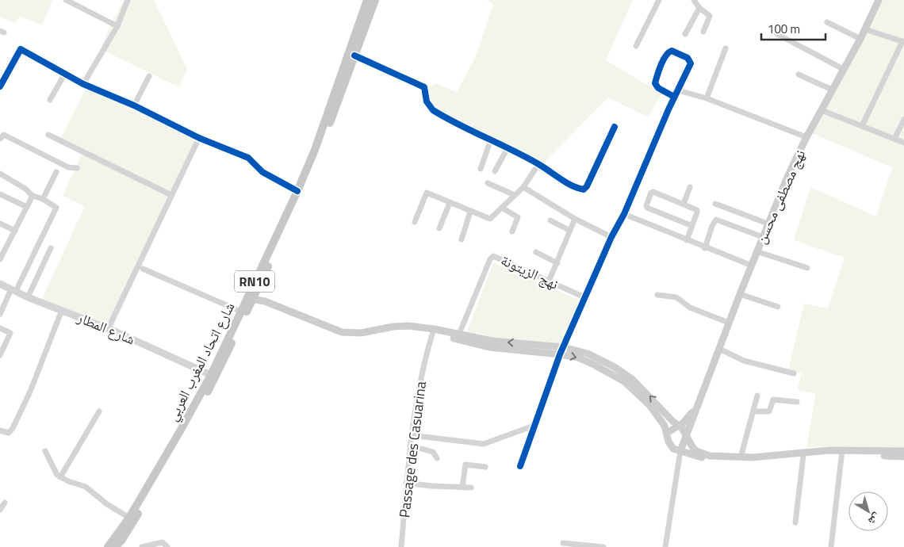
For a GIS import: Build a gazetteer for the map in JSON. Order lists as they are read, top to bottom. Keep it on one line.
{"streets":{"main road":["نهج مصطفى محسن","RN10","شارع اتحاد المغرب العربي"],"street":["نهج الزيتونة","شارع المطار","Passage des Casuarina"]},"crossings":[["شارع المطار","شارع اتحاد المغرب العربي"]],"scale_bar":"100 m","north":"bottom right"}
